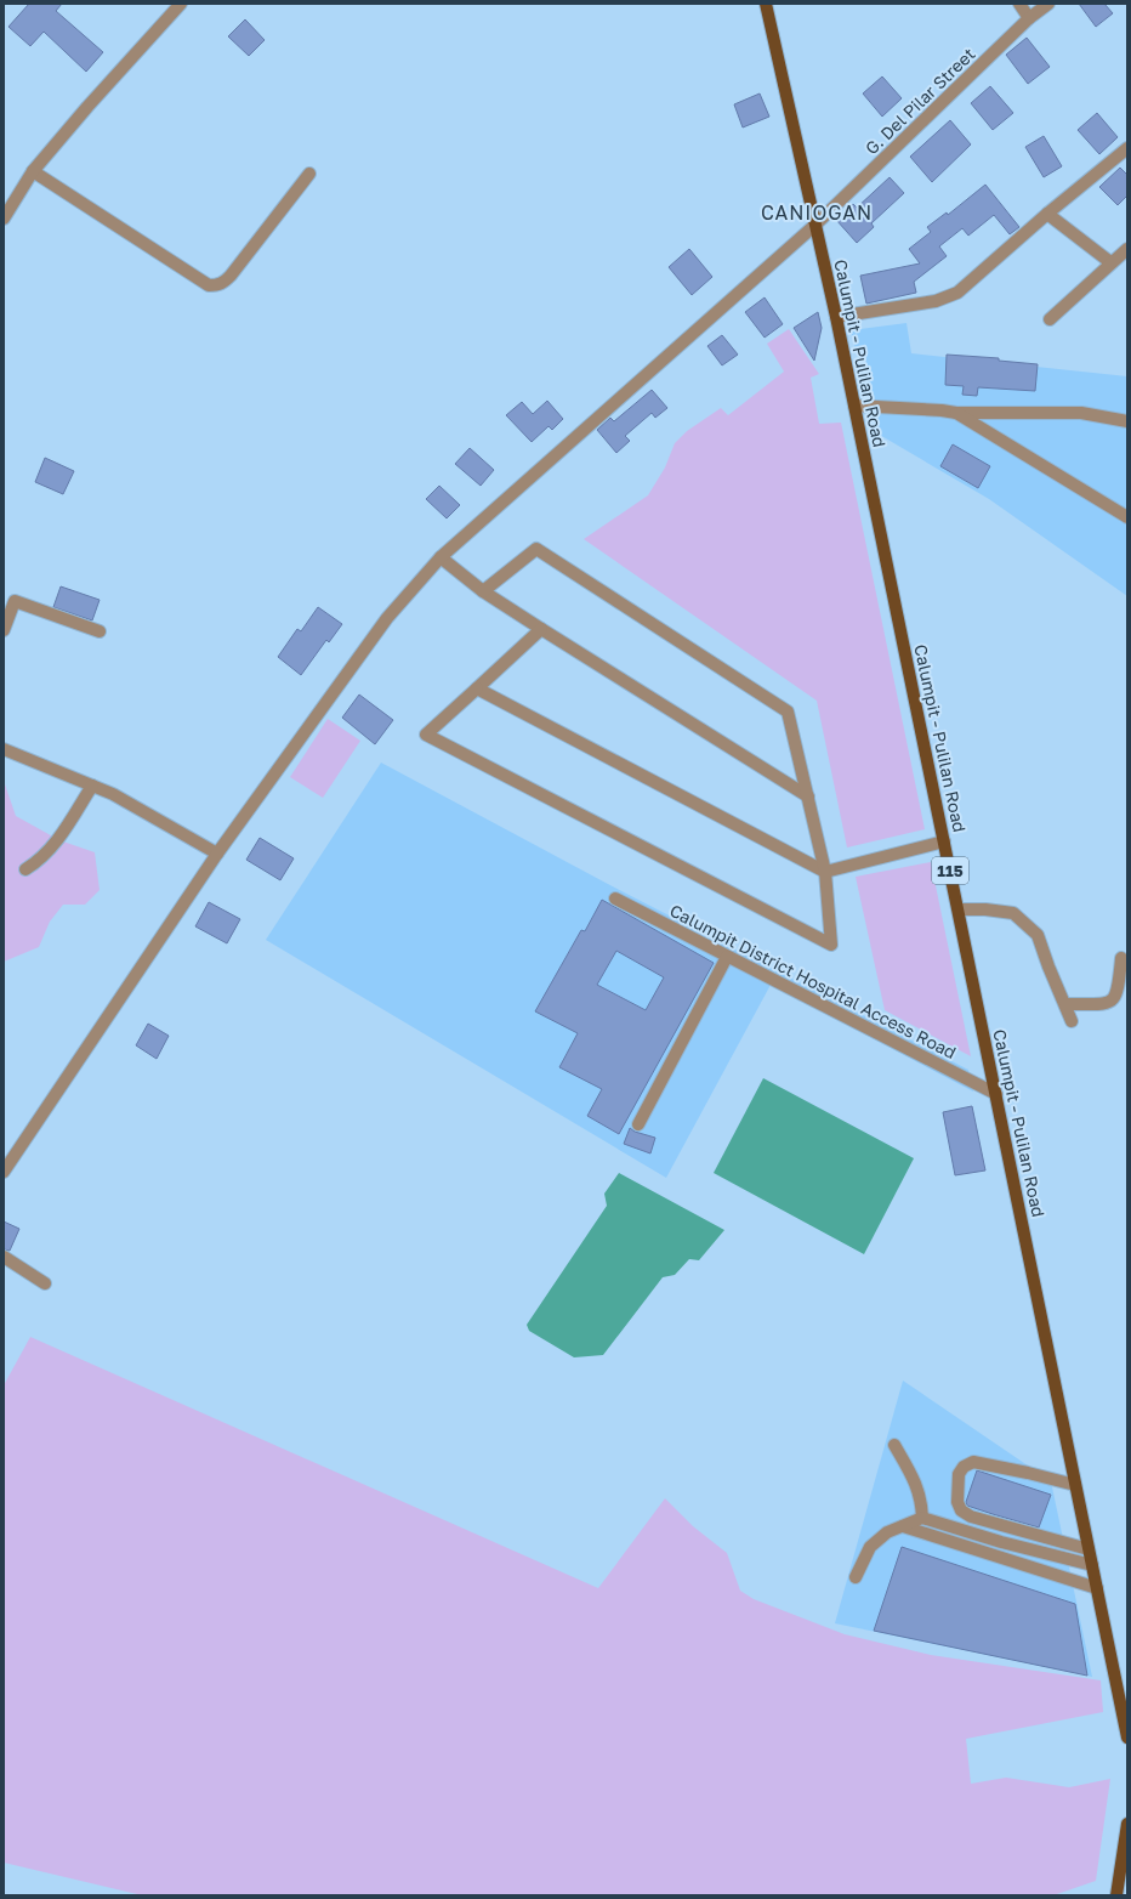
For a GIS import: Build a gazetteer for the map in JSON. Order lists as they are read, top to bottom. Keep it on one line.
{"streets":{"main road":["Calumpit - Pulilan Road","115"],"street":["G. Del Pilar Street","Calumpit District Hospital Access Road"]},"crossings":[["G. Del Pilar Street","Calumpit - Pulilan Road"],["Calumpit - Pulilan Road","Calumpit District Hospital Access Road"]],"districts":["CANIOGAN"]}
